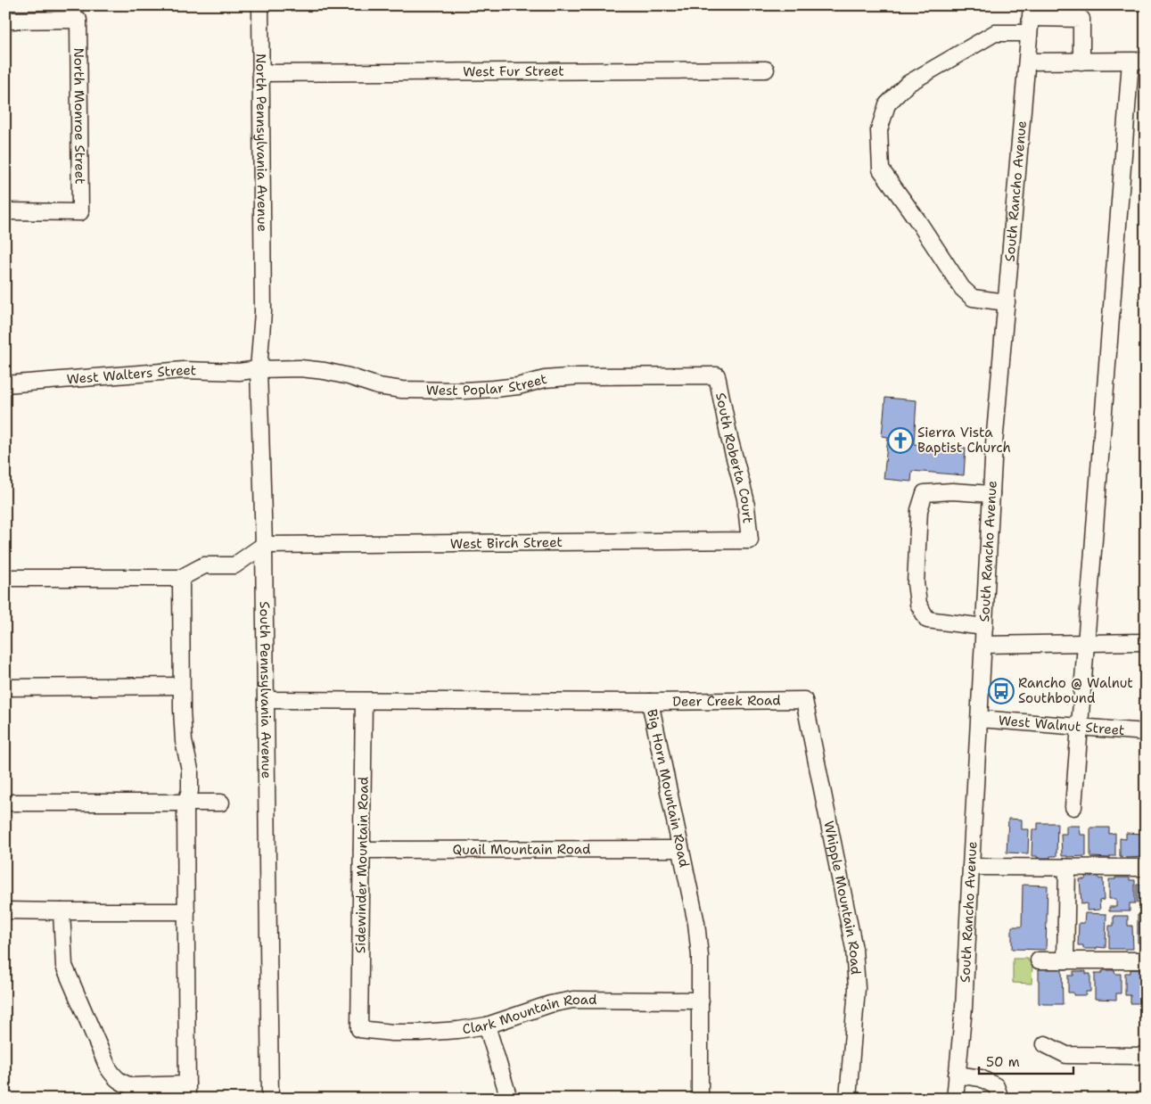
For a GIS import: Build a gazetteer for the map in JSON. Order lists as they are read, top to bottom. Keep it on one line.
{"streets":{"street":["West Fur Street","North Monroe Street","North Pennsylvania Avenue","South Rancho Avenue","West Walters Street","West Poplar Street","South Roberta Court","West Birch Street","South Pennsylvania Avenue","Deer Creek Road","West Walnut Street","Big Horn Mountain Road","Quail Mountain Road","Sidewinder Mountain Road","Whipple Mountain Road","Clark Mountain Road"]},"crossings":[["West Fur Street","North Pennsylvania Avenue"],["North Pennsylvania Avenue","South Pennsylvania Avenue"],["South Rancho Avenue","West Walnut Street"],["West Walters Street","West Poplar Street"],["West Walters Street","South Pennsylvania Avenue"],["West Poplar Street","South Roberta Court"],["West Poplar Street","South Pennsylvania Avenue"],["South Roberta Court","West Birch Street"],["West Birch Street","South Pennsylvania Avenue"],["South Pennsylvania Avenue","Big Horn Mountain Road"],["Deer Creek Road","Big Horn Mountain Road"],["Deer Creek Road","Whipple Mountain Road"],["Big Horn Mountain Road","Quail Mountain Road"],["Big Horn Mountain Road","Sidewinder Mountain Road"],["Big Horn Mountain Road","Clark Mountain Road"],["Quail Mountain Road","Sidewinder Mountain Road"],["Sidewinder Mountain Road","Clark Mountain Road"]],"places":{"church":["Sierra Vista Baptist Church"],"bus stop":["Rancho @ Walnut Southbound"]},"scale_bar":"50 m"}
